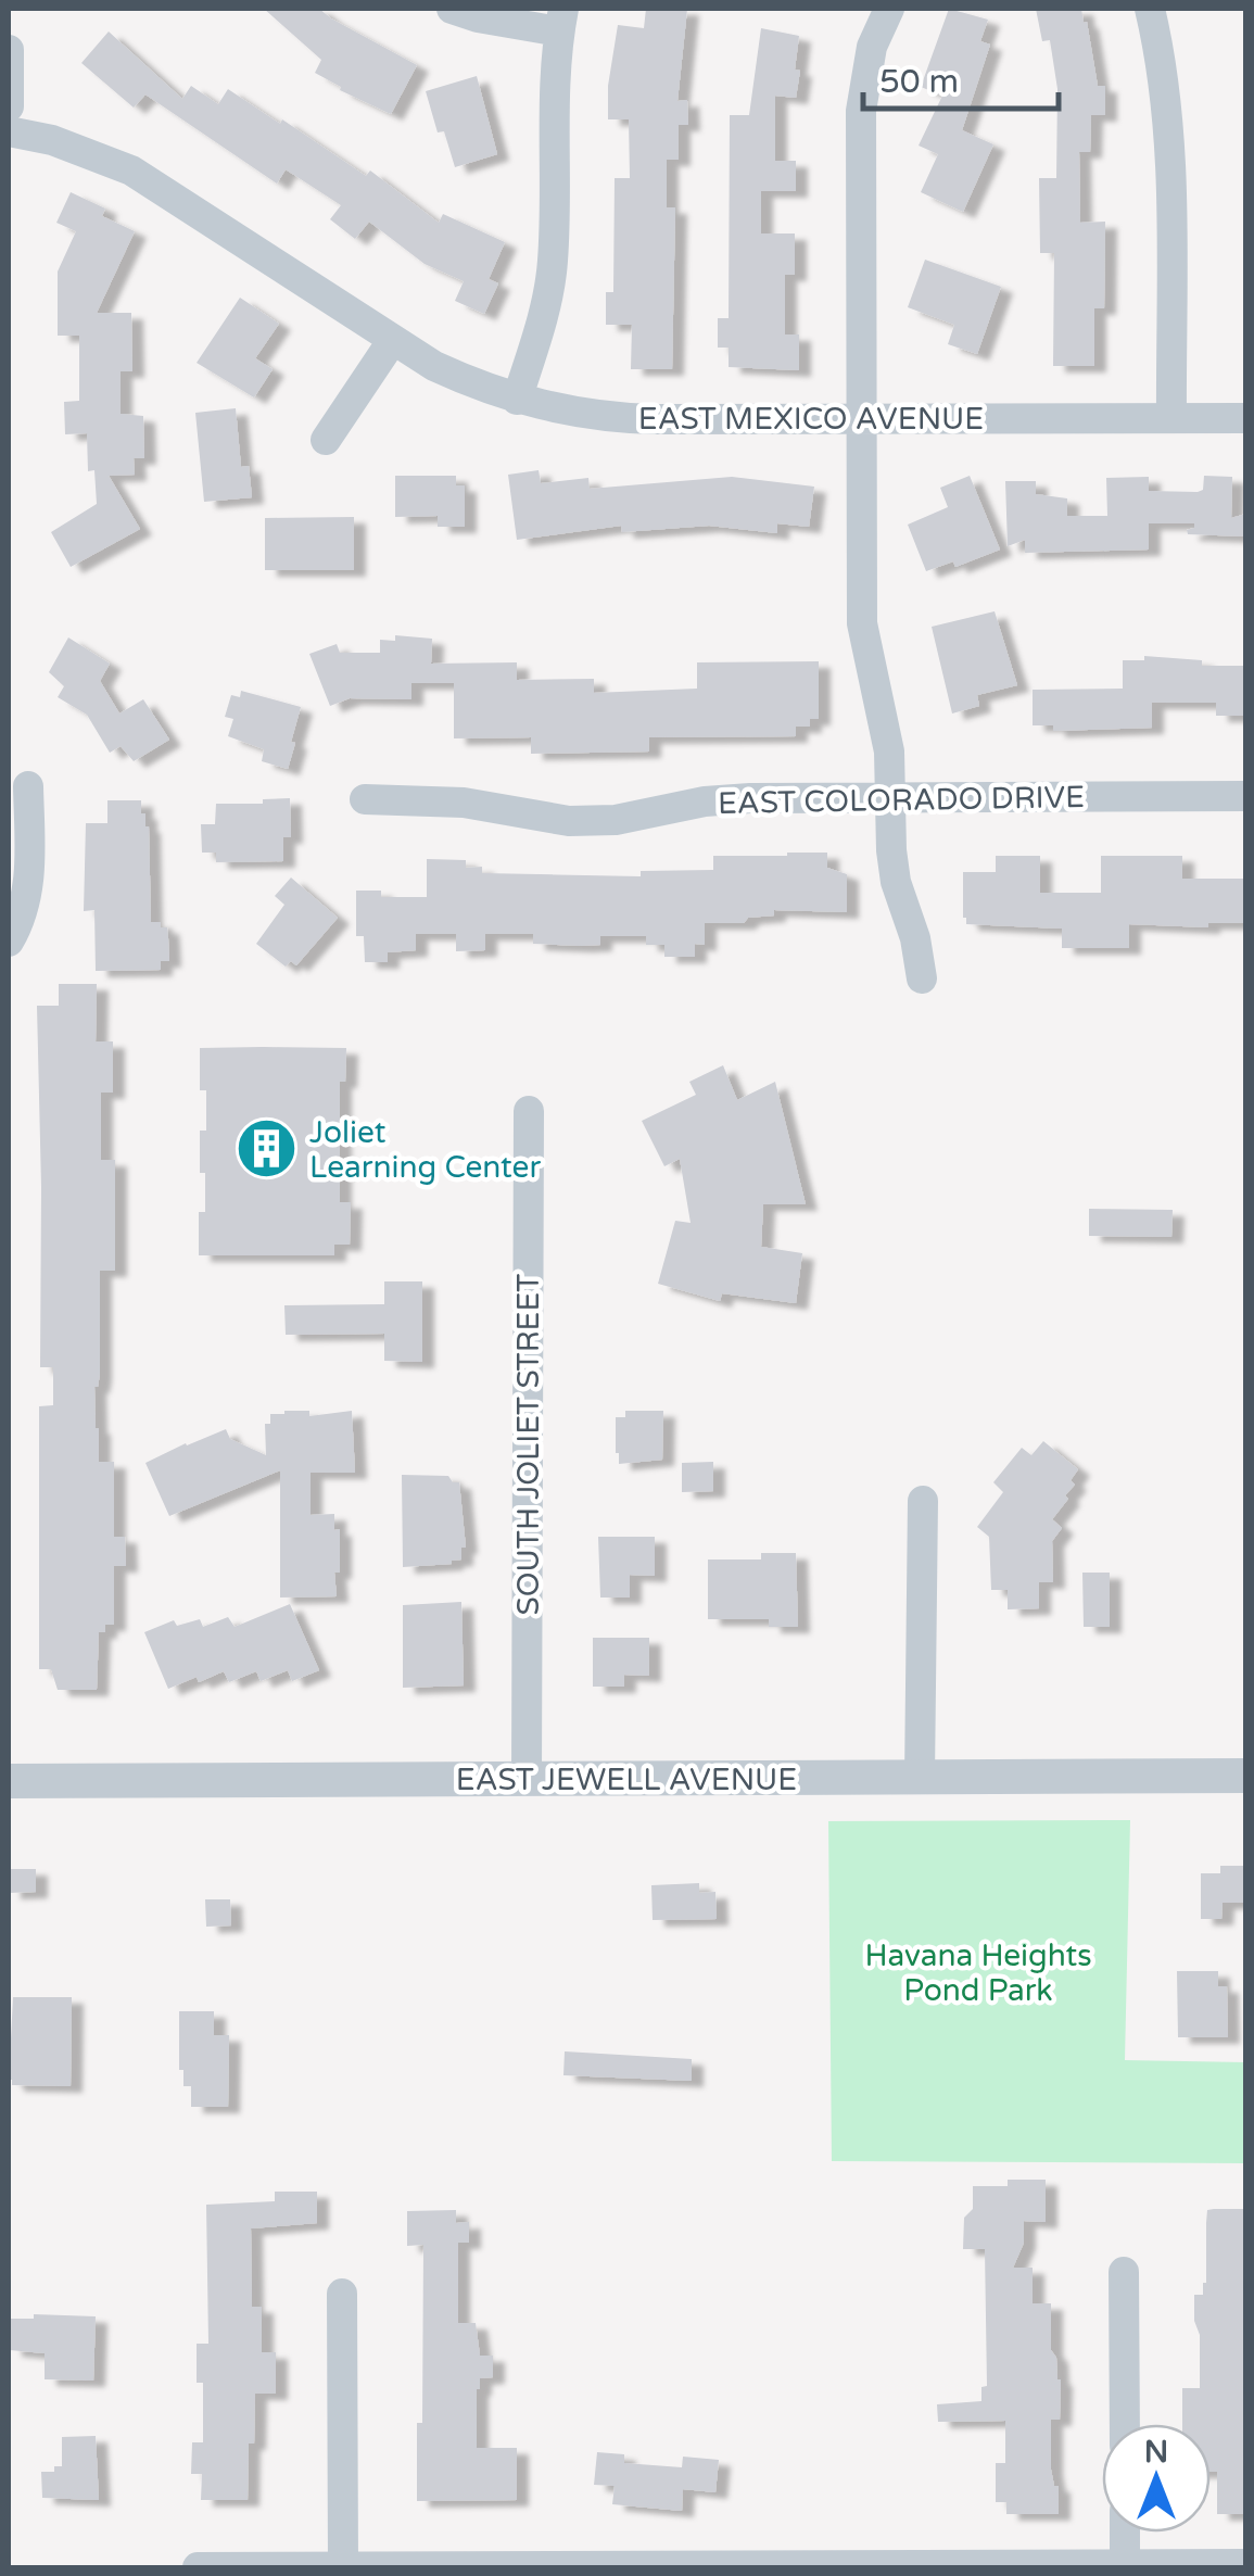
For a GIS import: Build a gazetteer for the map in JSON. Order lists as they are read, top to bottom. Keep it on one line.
{"streets":{"street":["EAST MEXICO AVENUE","EAST COLORADO DRIVE","SOUTH JOLIET STREET","EAST JEWELL AVENUE"]},"crossings":[["SOUTH JOLIET STREET","EAST JEWELL AVENUE"]],"parks":["Havana Heights Pond Park"],"places":{"building":["Joliet Learning Center"]},"scale_bar":"50 m","north":"top"}
